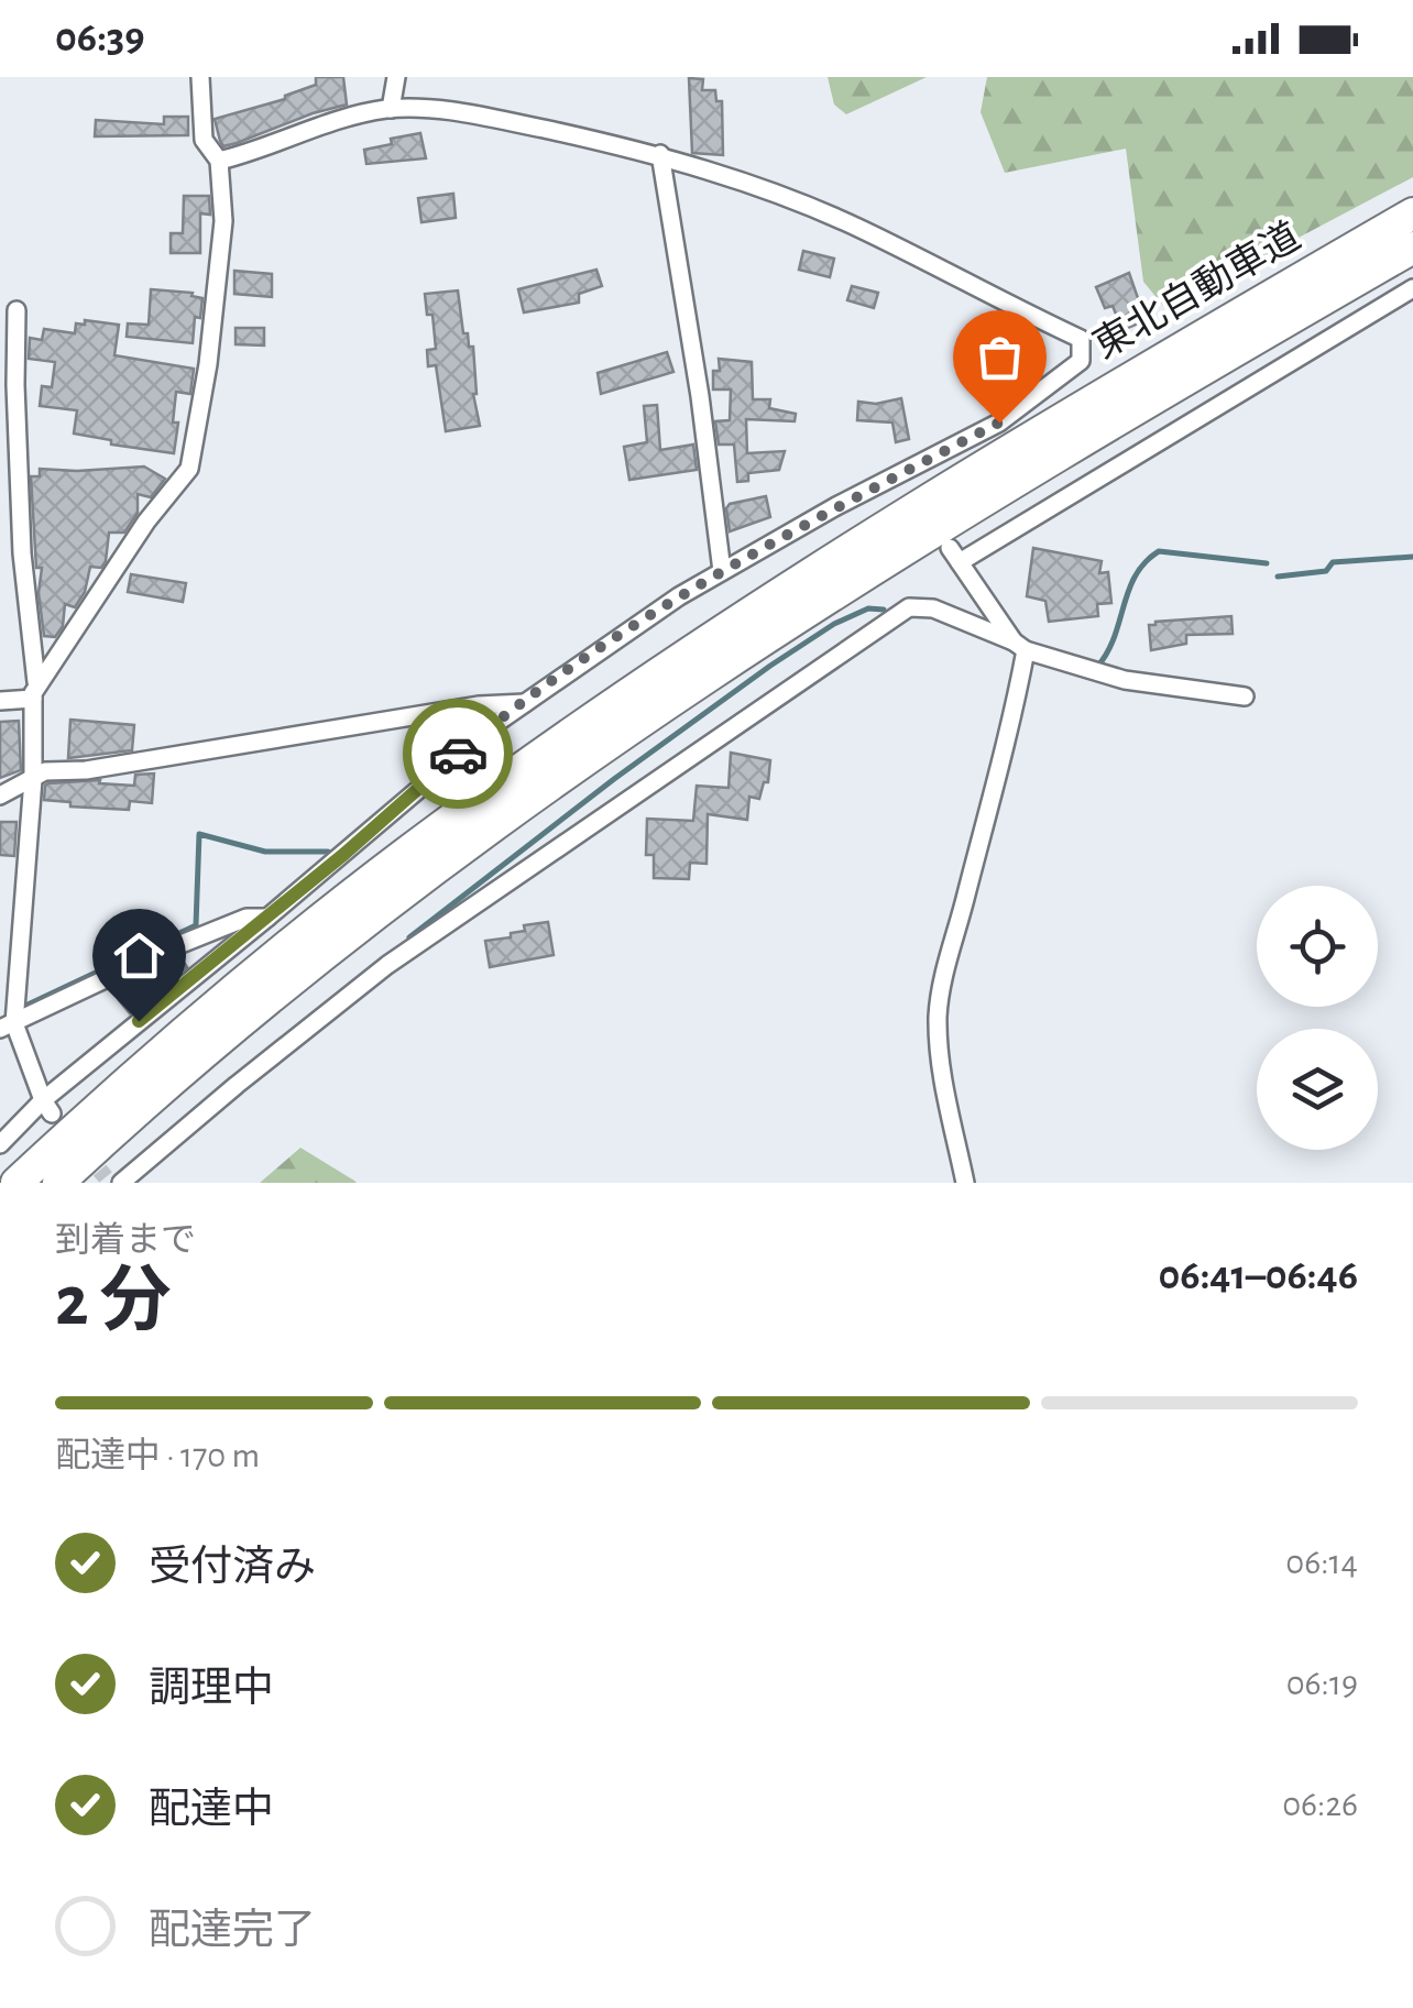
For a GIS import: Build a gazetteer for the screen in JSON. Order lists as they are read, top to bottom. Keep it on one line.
{"streets":{"highway":["東北自動車道"]},"page":{"status":"06:39","heading":["2 分","到着まで","06:41–06:46"],"bar":"配達中 · 170 m","list":[["受付済み","06:14"],["調理中","06:19"],["配達中","06:26"],"配達完了"]}}
